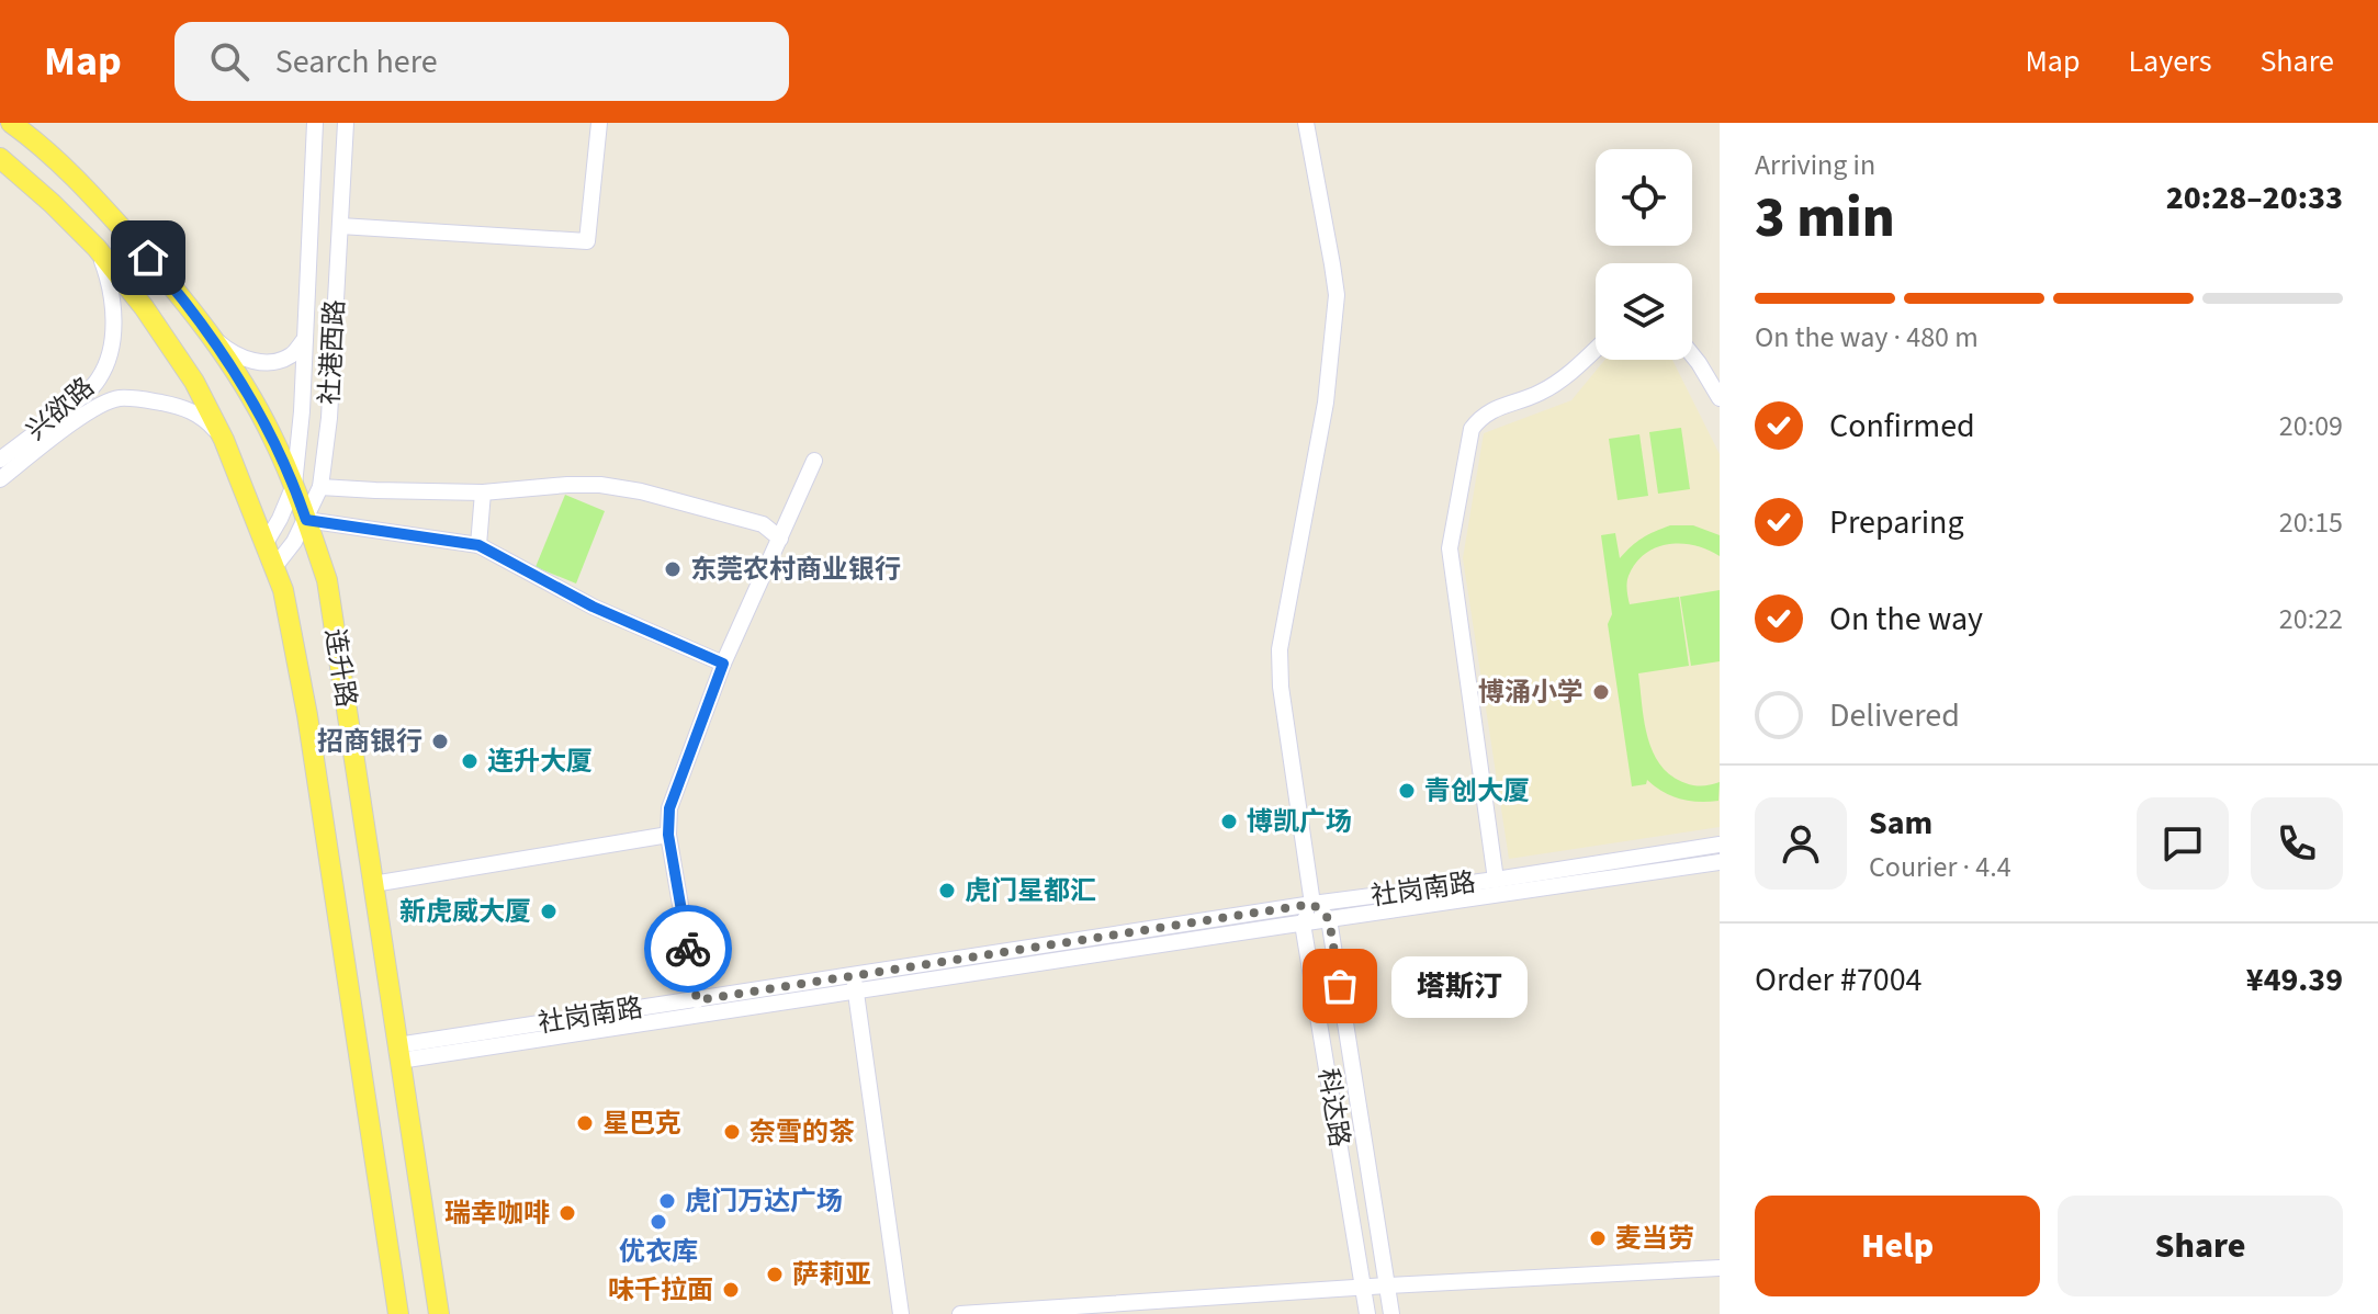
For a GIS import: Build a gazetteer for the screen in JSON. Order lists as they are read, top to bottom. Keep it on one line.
{"streets":{"main road":["连升路"],"street":["社港西路","兴欲路","社岗南路","科达路"]},"crossings":[["社港西路","连升路"],["兴欲路","连升路"],["连升路","社岗南路"],["社岗南路","科达路"]],"places":["东莞农村商业银行","博涌小学","招商银行","连升大厦","青创大厦","博凯广场","虎门星都汇","新虎威大厦","塔斯汀","星巴克","奈雪的茶","虎门万达广场","瑞幸咖啡","优衣库","麦当劳","萨莉亚","味千拉面"],"page":{"header":"Map","search":"Search here","nav":["Map","Layers","Share"],"heading":["3 min","Arriving in","20:28–20:33"],"panel":["Sam","Courier · 4.4","Order #7004","¥49.39"],"bar":"On the way · 480 m","list":[["Confirmed","20:09"],["Preparing","20:15"],["On the way","20:22"],"Delivered"],"bubble":"塔斯汀","buttons":["Help","Share"]}}
